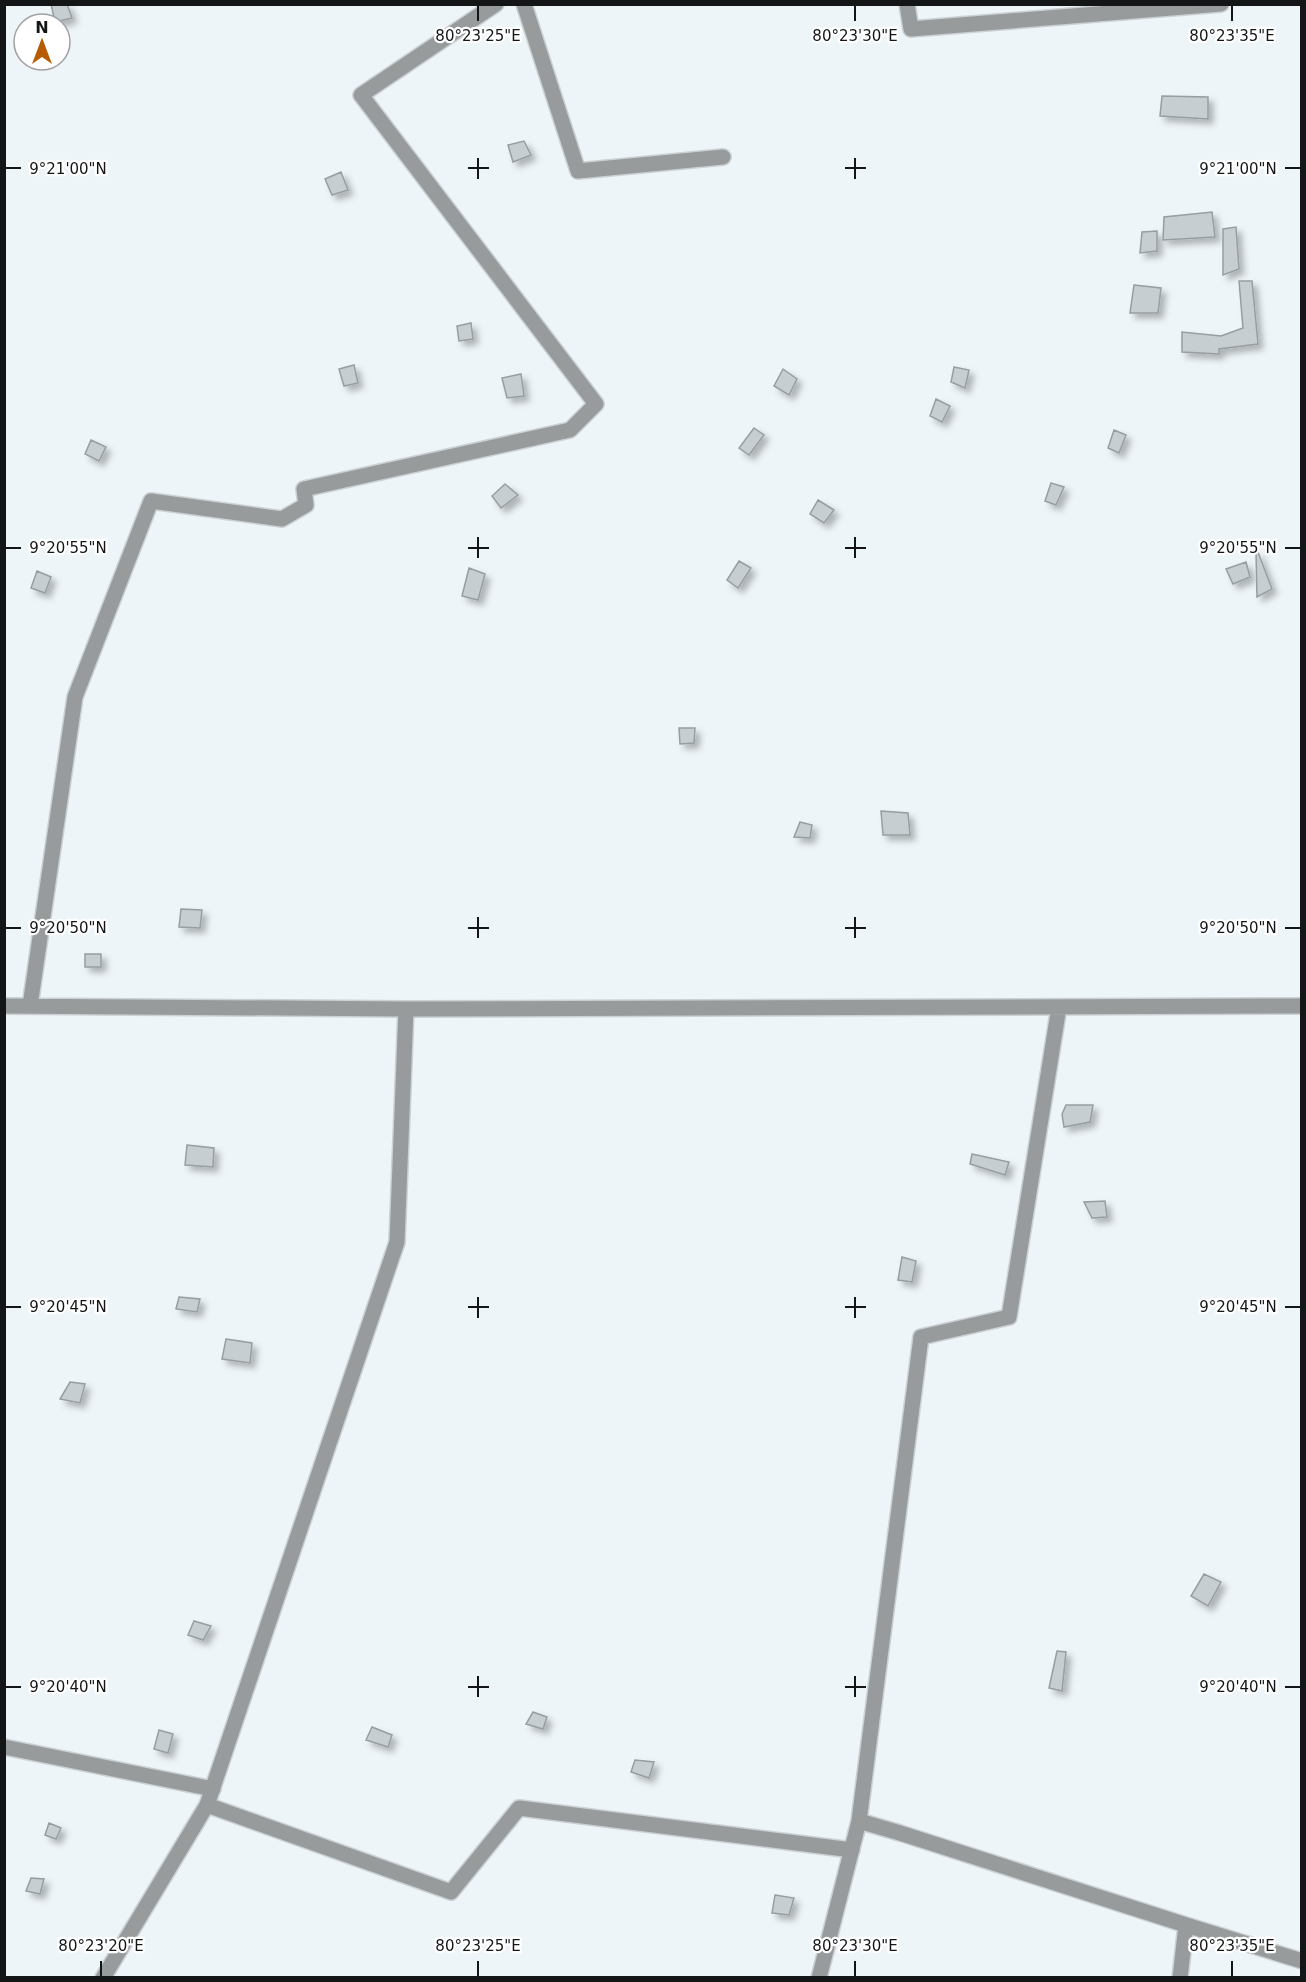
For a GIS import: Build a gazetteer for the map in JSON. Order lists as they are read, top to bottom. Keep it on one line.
{"north":"top","coordinates":["80°23'25\"E","80°23'30\"E","80°23'35\"E","9°21'00\"N","9°20'55\"N","9°20'50\"N","9°20'45\"N","9°20'40\"N","80°23'20\"E"]}
